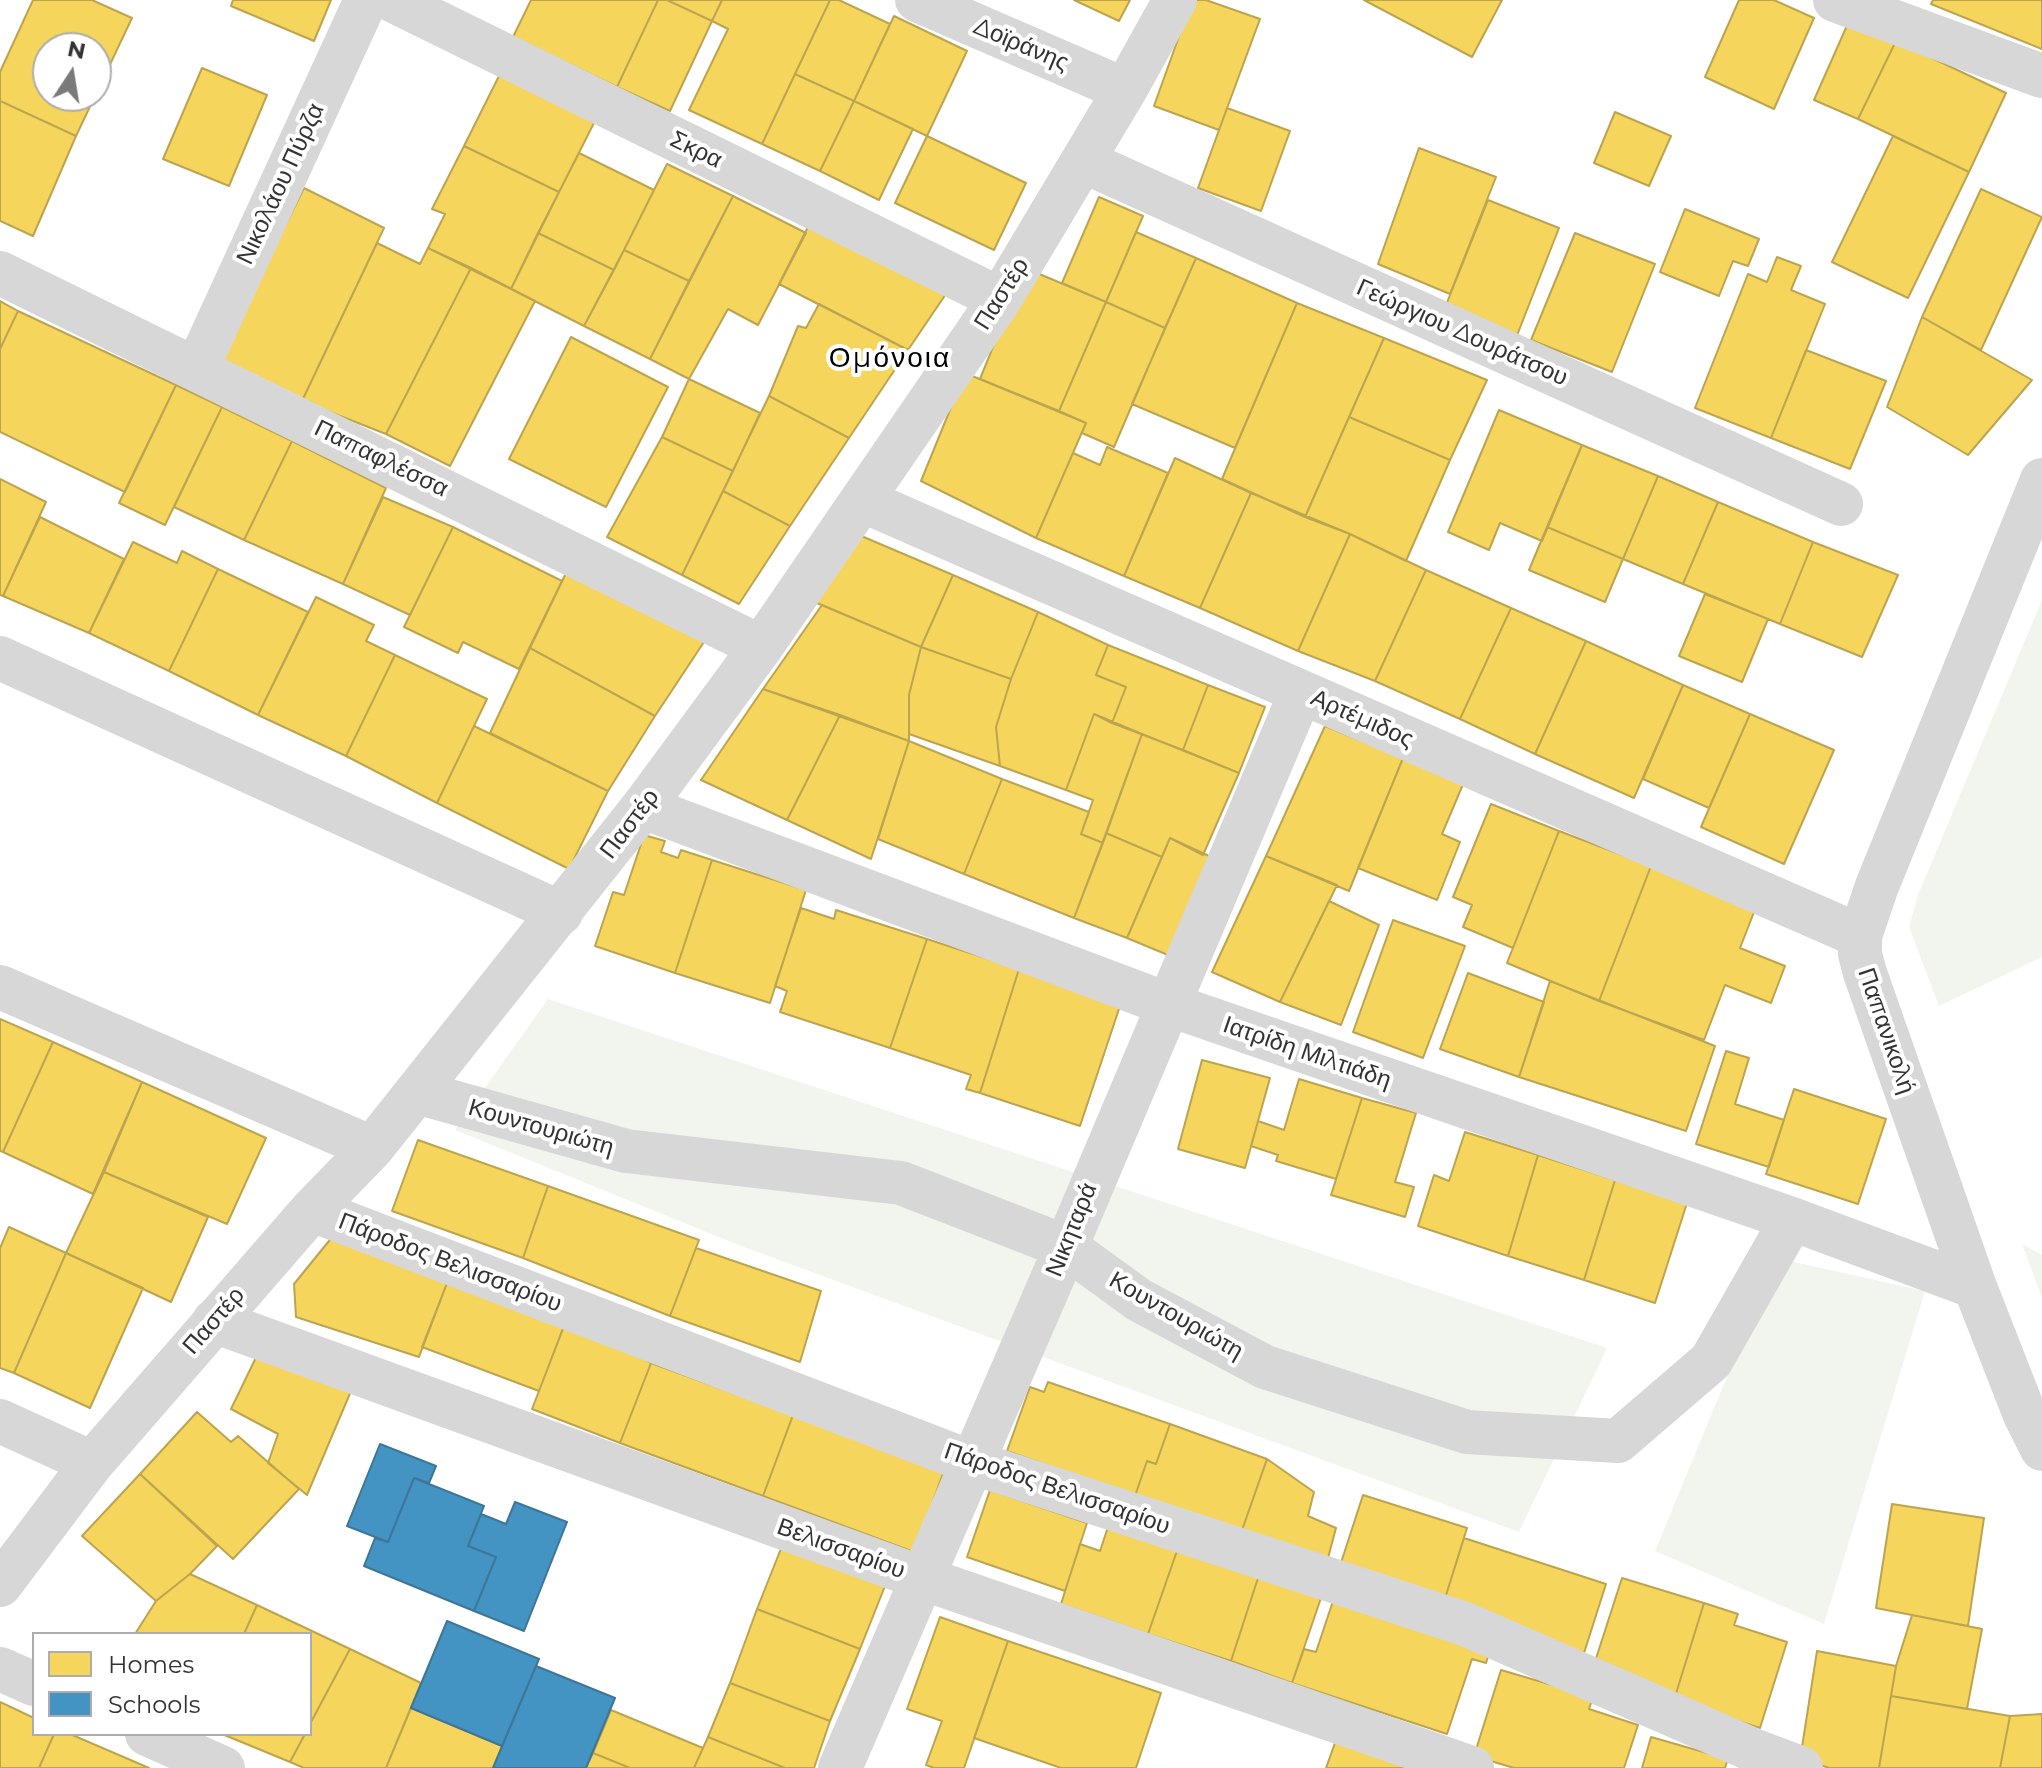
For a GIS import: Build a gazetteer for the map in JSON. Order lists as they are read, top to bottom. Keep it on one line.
{"streets":{"street":["Δοϊράνης","Σκρα","Νικολάου Πύρζα","Παστέρ","Γεώργιου Δουράτσου","Παπαφλέσσα","Αρτέμιδος","Παπανικολή","Ιατρίδη Μιλτιάδη","Κουντουριώτη","Νικηταρά","Πάροδος Βελισσαρίου","Βελισσαρίου"]},"crossings":[["Δοϊράνης","Παστέρ"],["Σκρα","Παστέρ"],["Νικολάου Πύρζα","Παπαφλέσσα"],["Παστέρ","Γεώργιου Δουράτσου"],["Παστέρ","Παπαφλέσσα"],["Παστέρ","Αρτέμιδος"],["Παστέρ","Ιατρίδη Μιλτιάδη"],["Παστέρ","Κουντουριώτη"],["Παστέρ","Πάροδος Βελισσαρίου"],["Παστέρ","Βελισσαρίου"],["Αρτέμιδος","Παπανικολή"],["Αρτέμιδος","Νικηταρά"],["Παπανικολή","Ιατρίδη Μιλτιάδη"],["Ιατρίδη Μιλτιάδη","Κουντουριώτη"],["Ιατρίδη Μιλτιάδη","Νικηταρά"],["Κουντουριώτη","Νικηταρά"],["Νικηταρά","Πάροδος Βελισσαρίου"],["Νικηταρά","Βελισσαρίου"]],"districts":["Ομόνοια"],"legend":["Homes","Schools"],"north":"top"}
